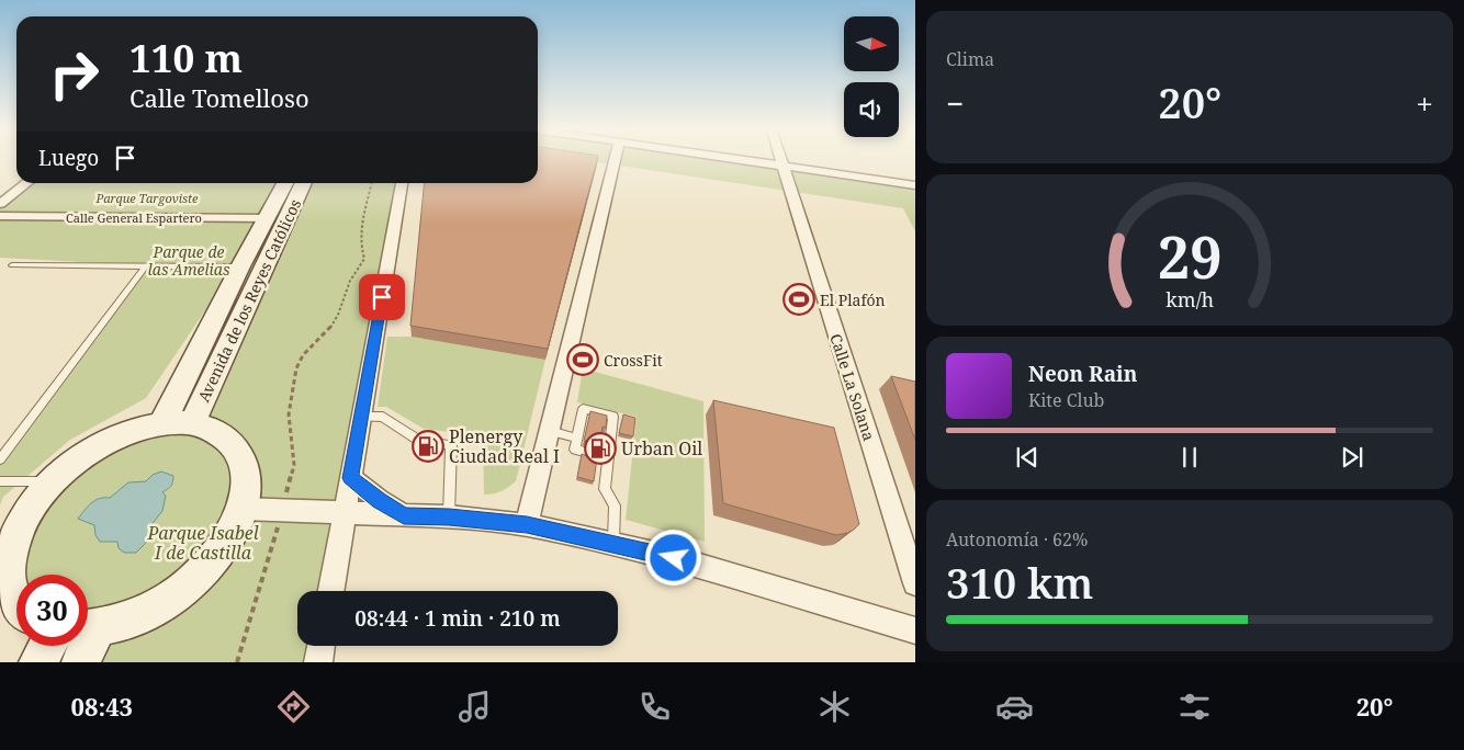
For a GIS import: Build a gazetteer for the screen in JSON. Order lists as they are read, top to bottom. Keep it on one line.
{"streets":{"main road":["Avenida de los Reyes Católicos"],"street":["Calle General Espartero","Calle La Solana"]},"crossings":[["Calle General Espartero","Avenida de los Reyes Católicos"]],"parks":["Parque Targoviste","Parque de las Amelias","Parque Isabel I de Castilla"],"places":{"sports":["El Plafón","CrossFit"],"fuel station":["Plenergy Ciudad Real I","Urban Oil"]},"north":"right","page":{"tile":["Clima",["Autonomía · 62%","310 km"]],"turn":["110 m","Calle Tomelloso"],"heat":["−","20°","+"],"then":"Luego","song":["Neon Rain","Kite Club"],"limit":"30","trip":"08:44 · 1 min · 210 m","tabs":["08:43","20°"],"gauge":["29","km/h"]}}
